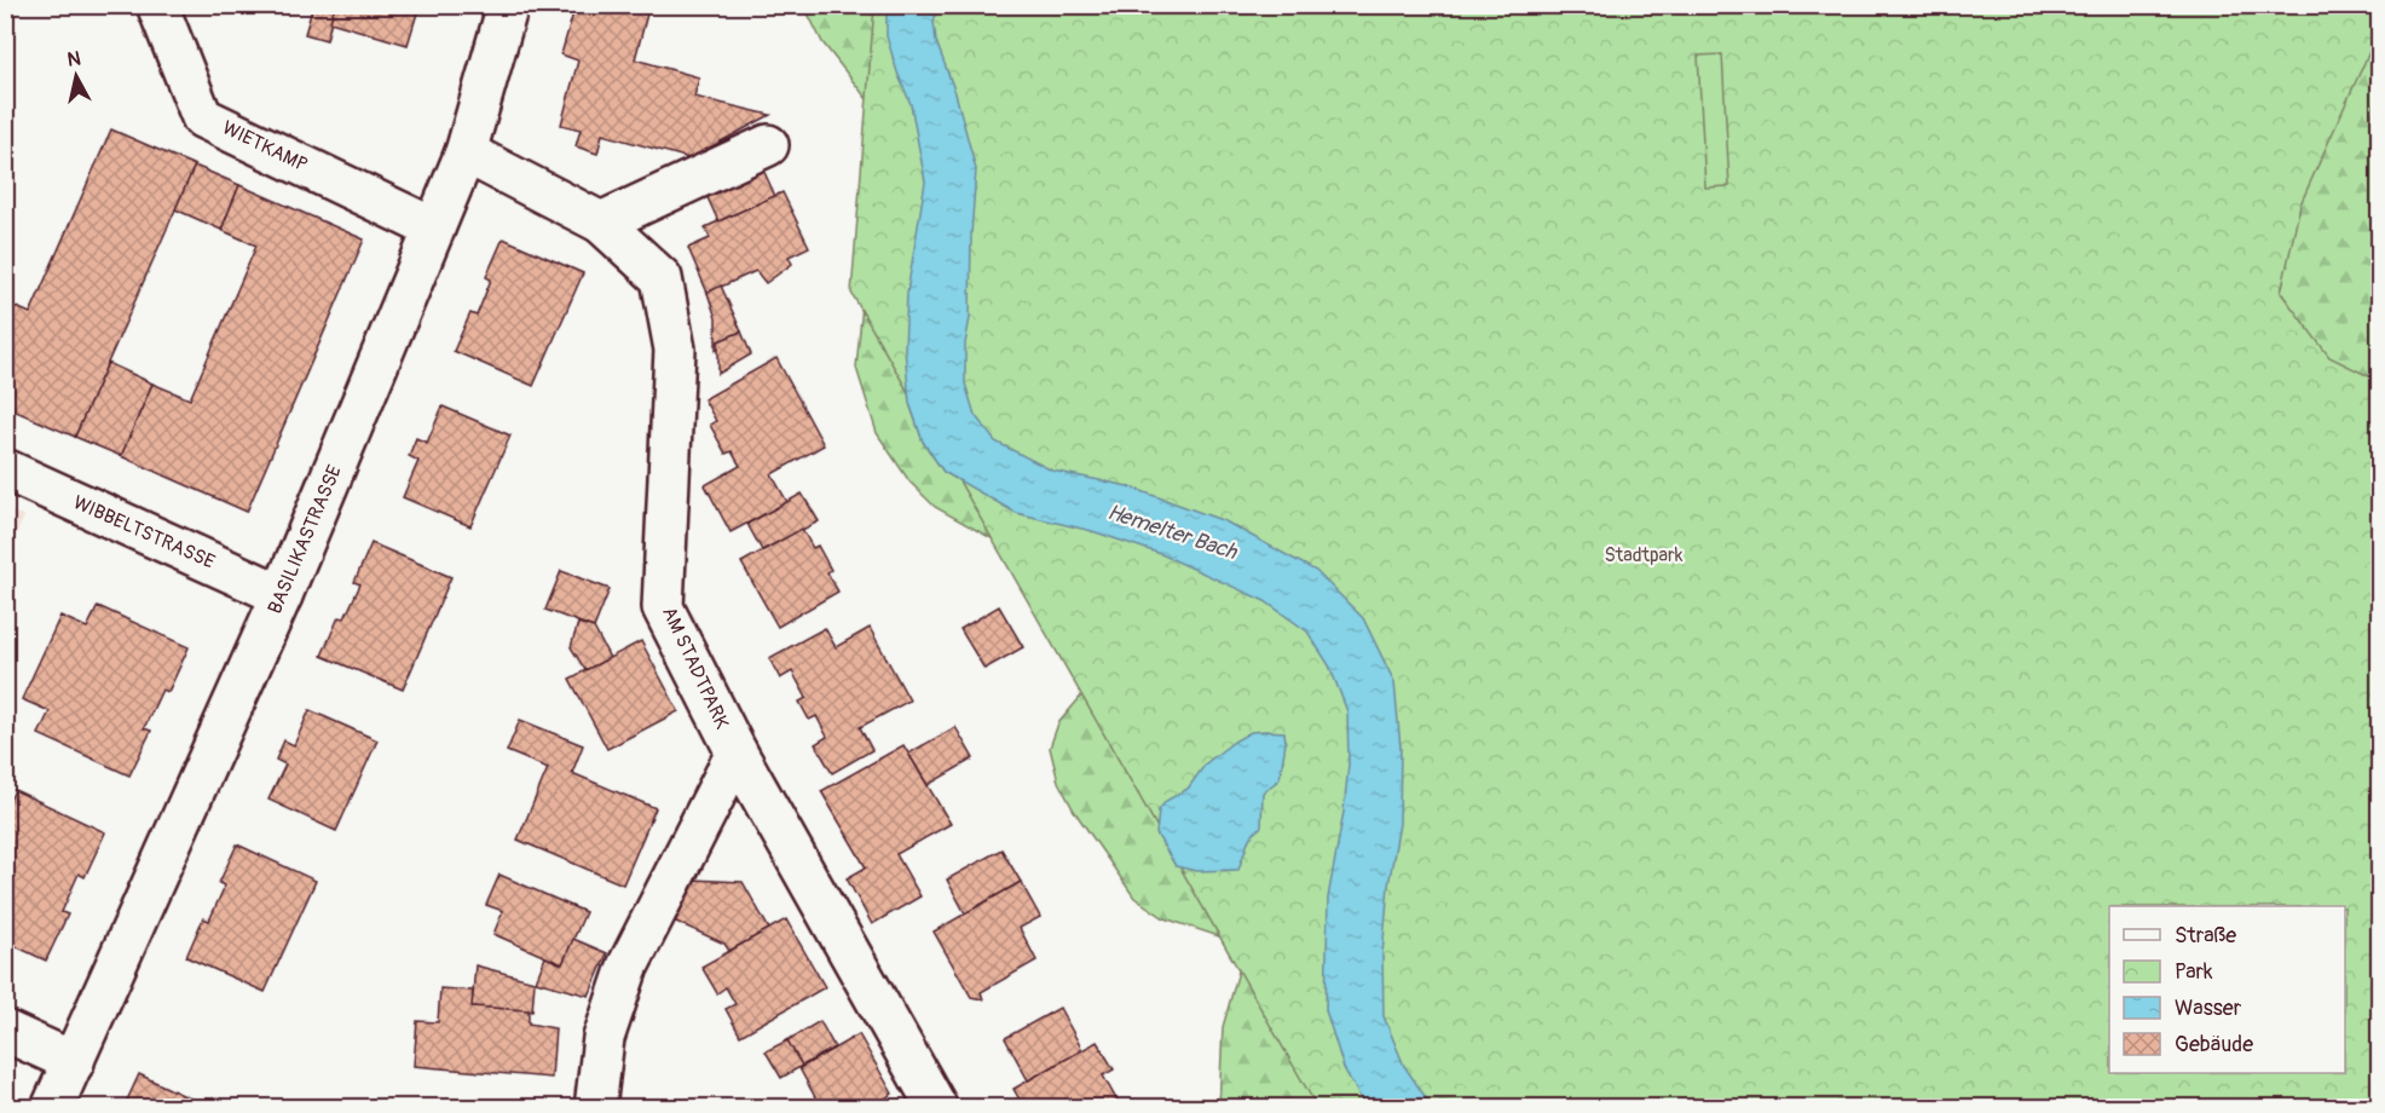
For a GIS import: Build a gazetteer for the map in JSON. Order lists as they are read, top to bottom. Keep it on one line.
{"streets":{"street":["WIETKAMP","WIBBELTSTRASSE","BASILIKASTRASSE","AM STADTPARK"]},"crossings":[["WIETKAMP","BASILIKASTRASSE"],["WIBBELTSTRASSE","BASILIKASTRASSE"],["BASILIKASTRASSE","AM STADTPARK"]],"water":["Hemelter Bach"],"parks":["Stadtpark"],"legend":["Straße","Park","Wasser","Gebäude"],"north":"top"}
